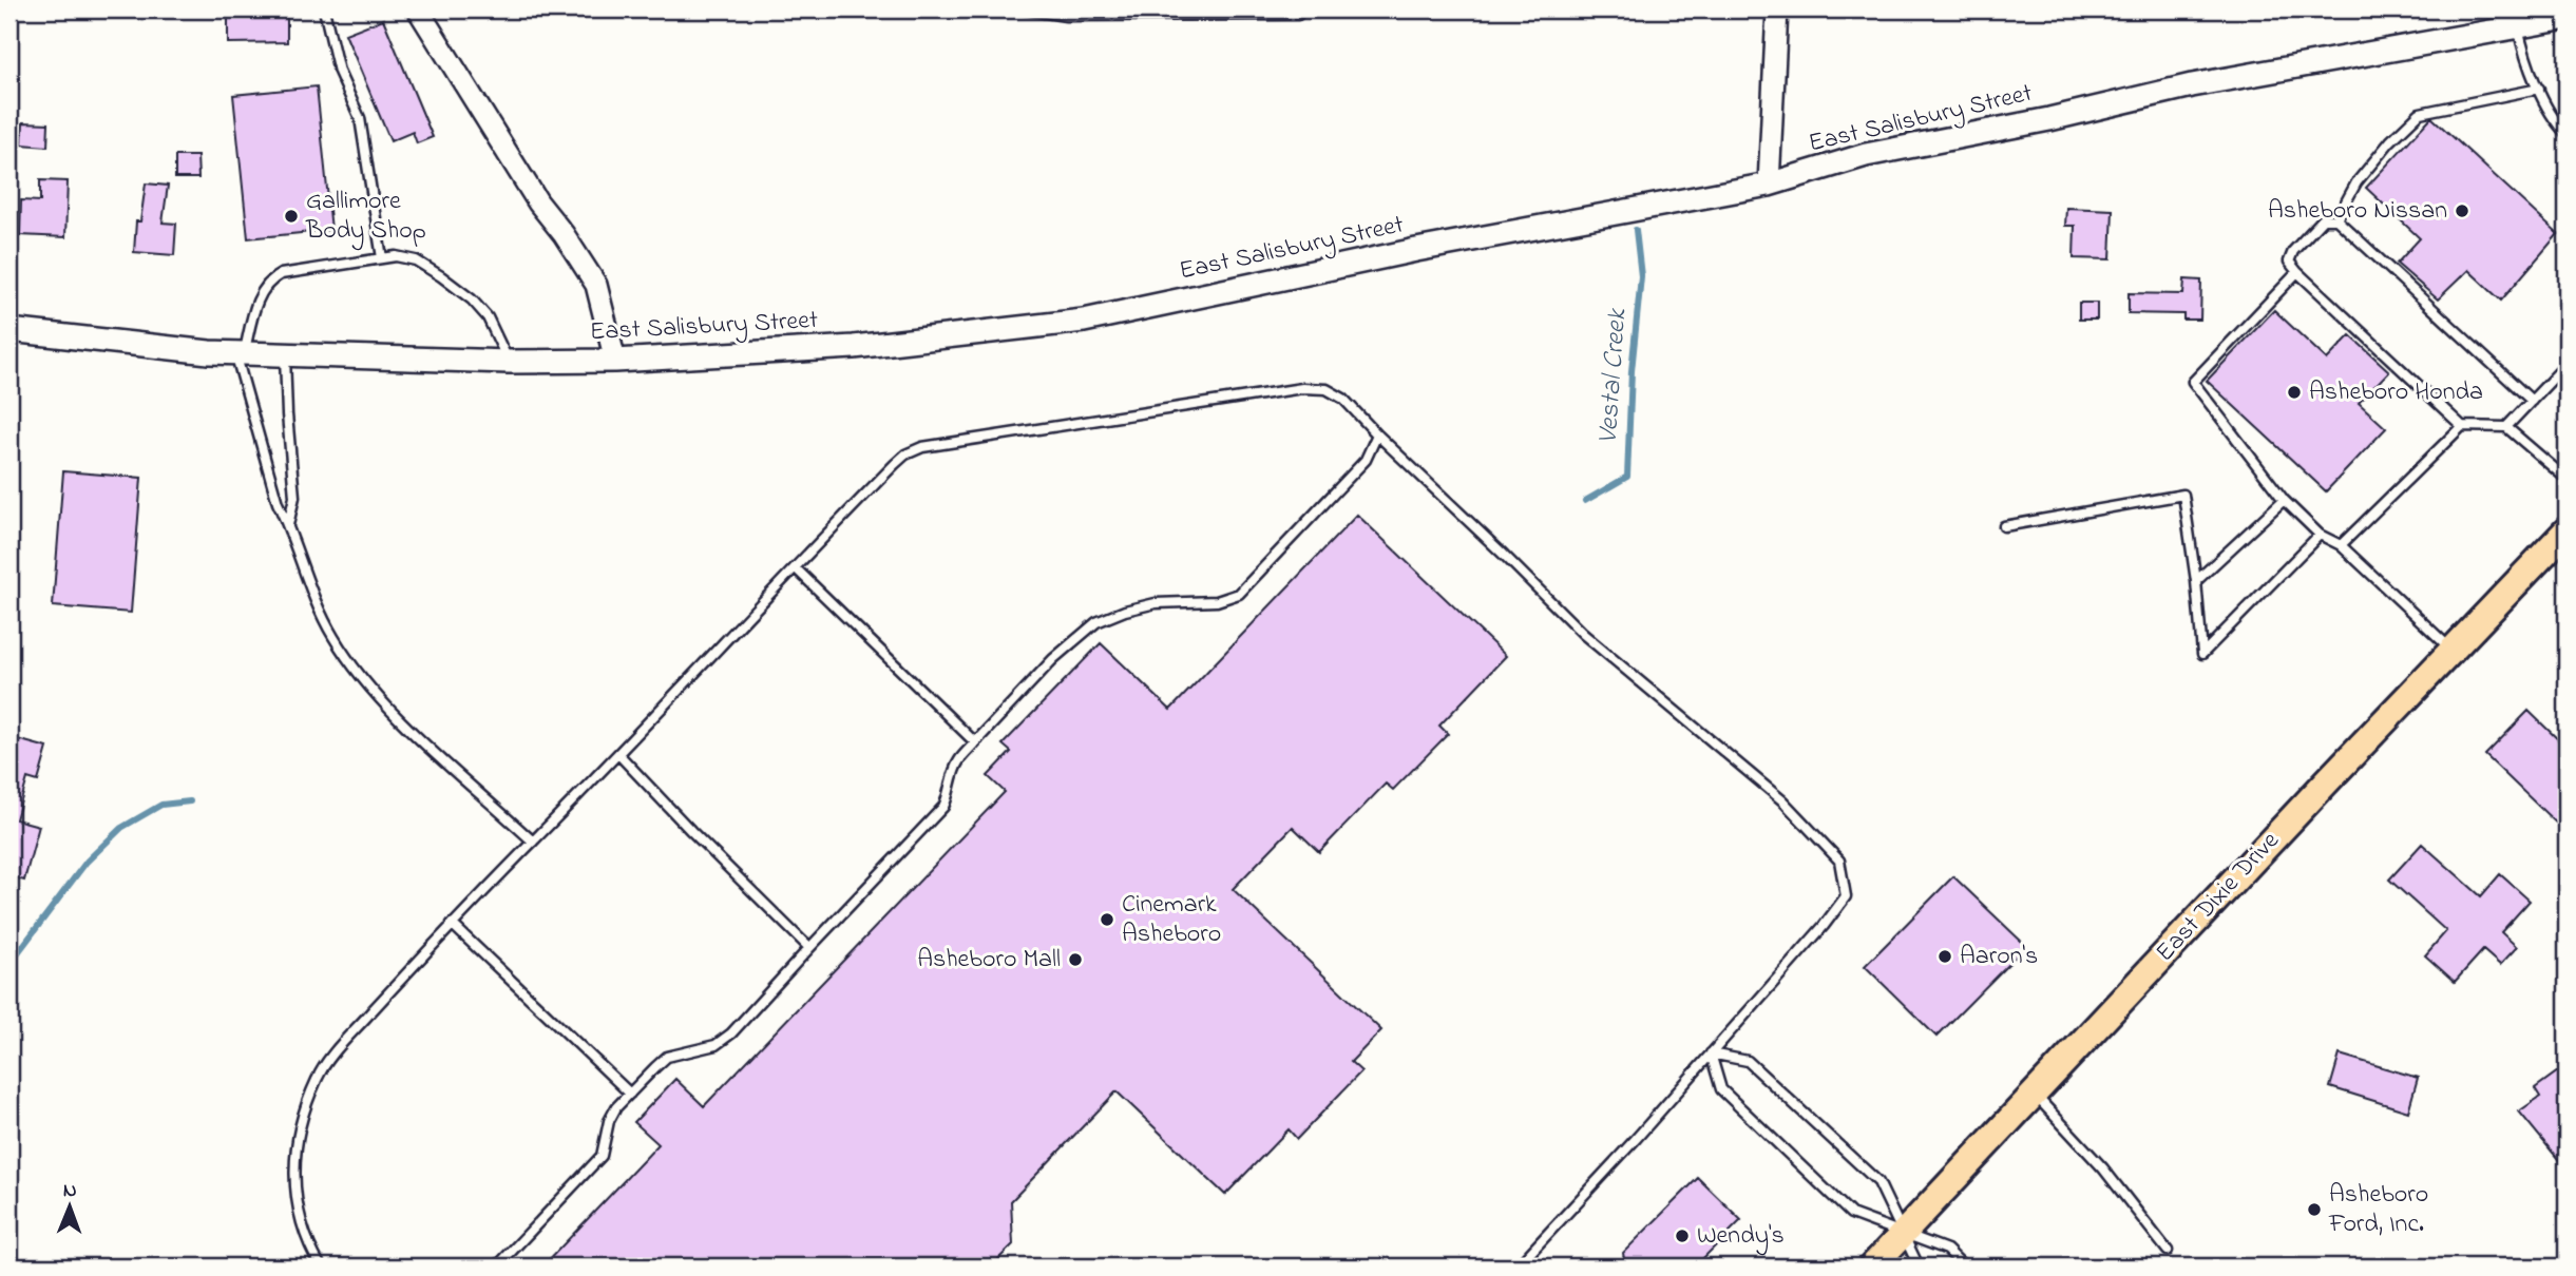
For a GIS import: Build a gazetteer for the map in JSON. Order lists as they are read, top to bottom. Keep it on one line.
{"streets":{"main road":["East Salisbury Street","East Dixie Drive"]},"water":["Vestal Creek"],"places":["Asheboro Nissan","Gallimore Body Shop","Asheboro Honda","Cinemark Asheboro","Aaron's","Asheboro Mall","Asheboro Ford, Inc.","Wendy's"],"north":"top"}
